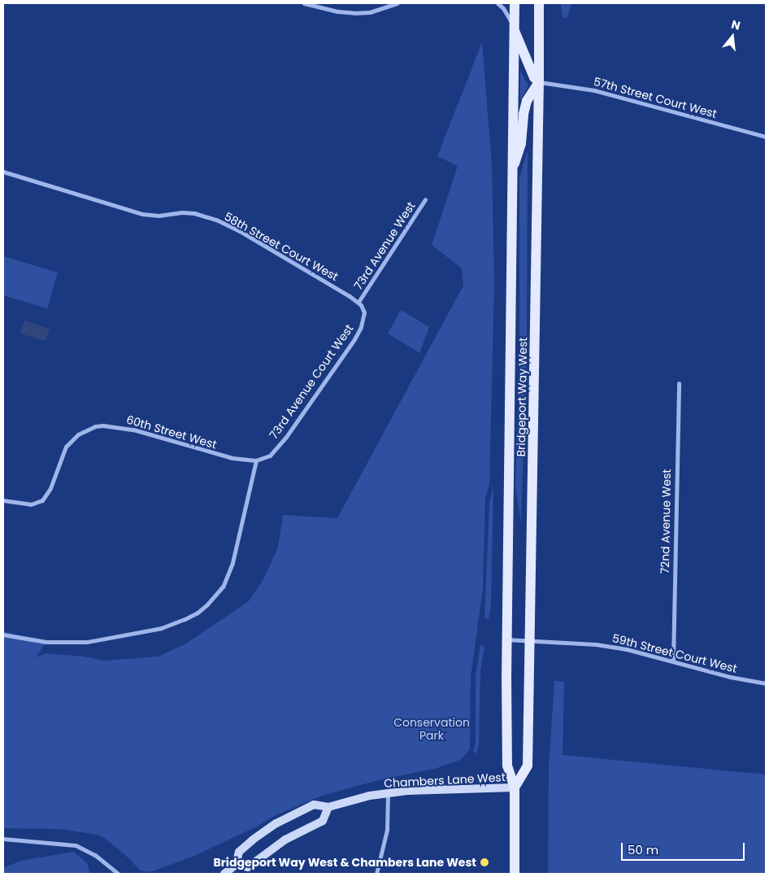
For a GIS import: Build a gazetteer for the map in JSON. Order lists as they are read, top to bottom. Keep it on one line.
{"streets":{"main road":["Bridgeport Way West"],"street":["57th Street Court West","73rd Avenue West","58th Street Court West","73rd Avenue Court West","60th Street West","72nd Avenue West","59th Street Court West","Chambers Lane West"]},"crossings":[["57th Street Court West","Bridgeport Way West"],["73rd Avenue West","58th Street Court West"],["73rd Avenue West","73rd Avenue Court West"],["58th Street Court West","73rd Avenue Court West"],["73rd Avenue Court West","60th Street West"],["Bridgeport Way West","59th Street Court West"],["Bridgeport Way West","Chambers Lane West"],["72nd Avenue West","59th Street Court West"]],"parks":["Conservation Park"],"places":["Bridgeport Way West & Chambers Lane West"],"scale_bar":"50 m","north":"top"}
